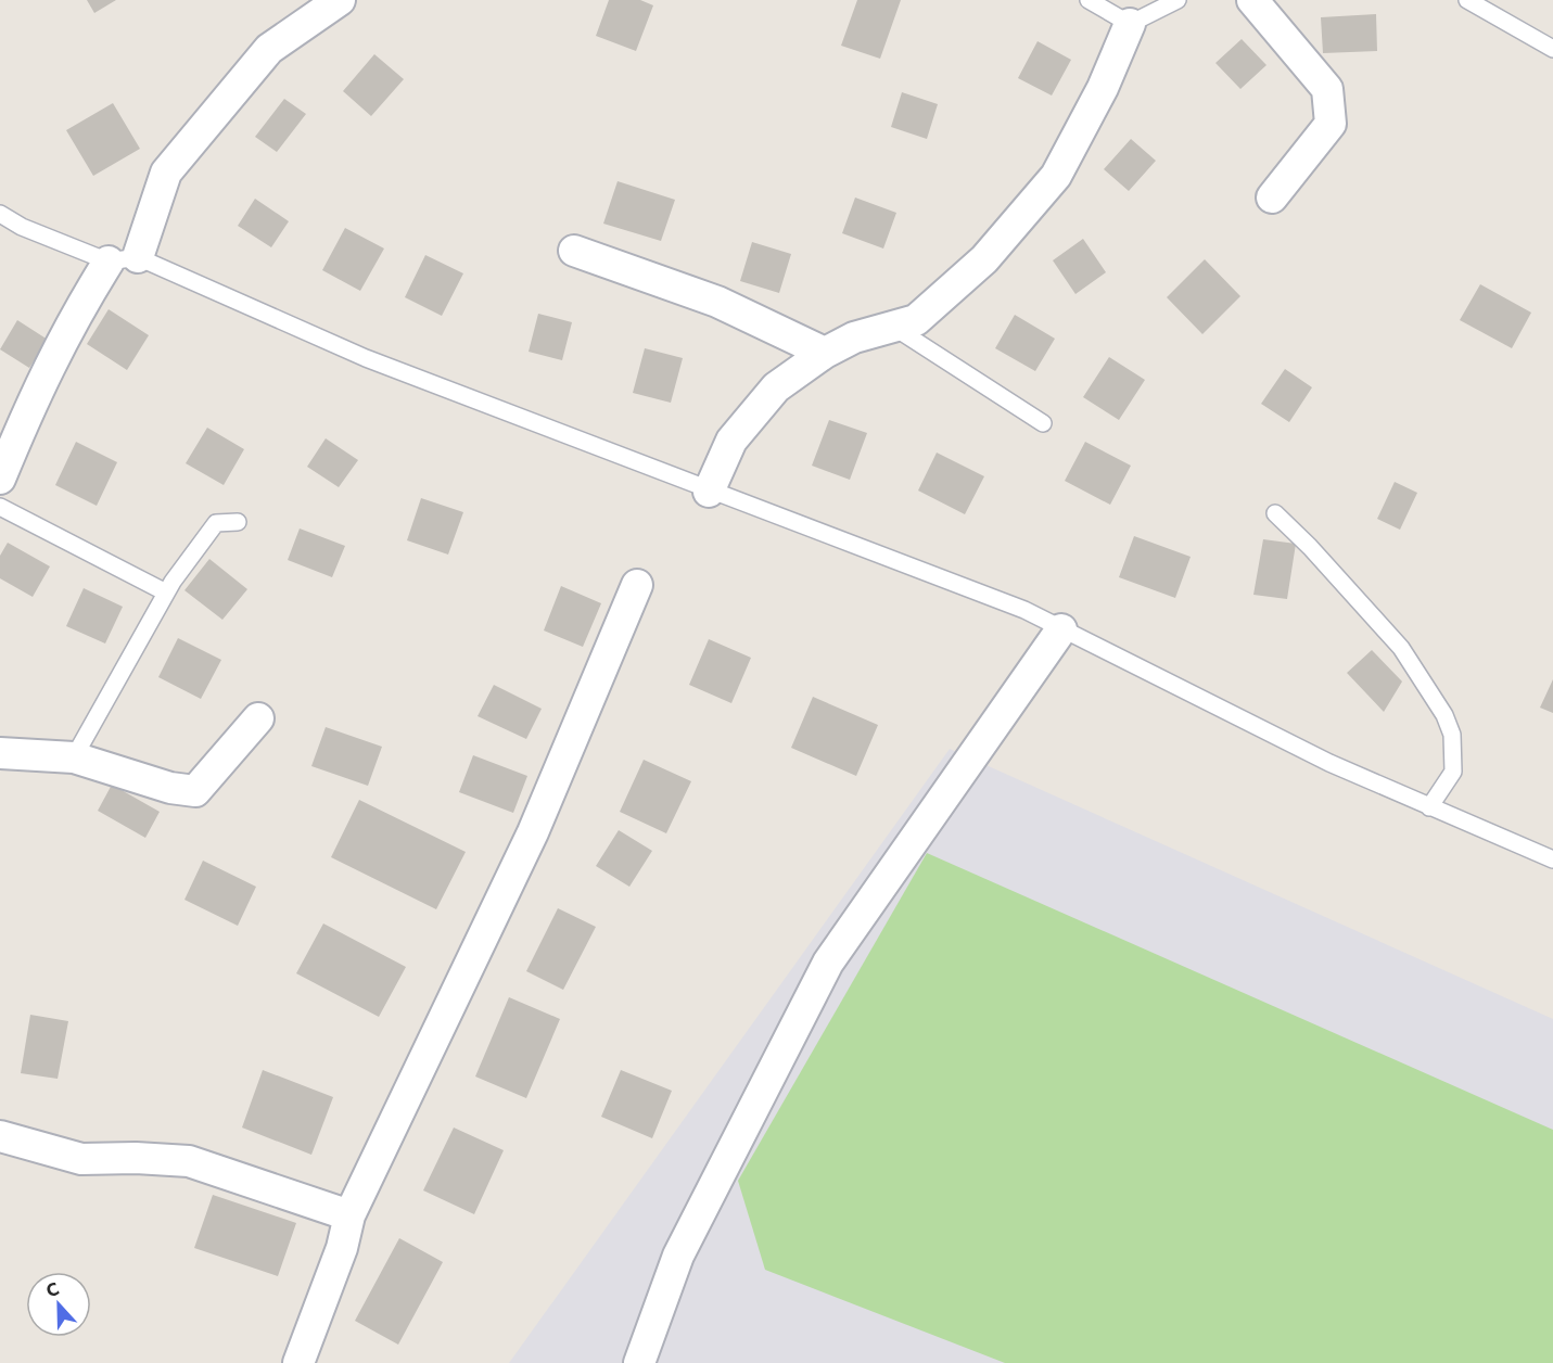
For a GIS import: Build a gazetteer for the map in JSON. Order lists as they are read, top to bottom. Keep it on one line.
{"north":"top"}
